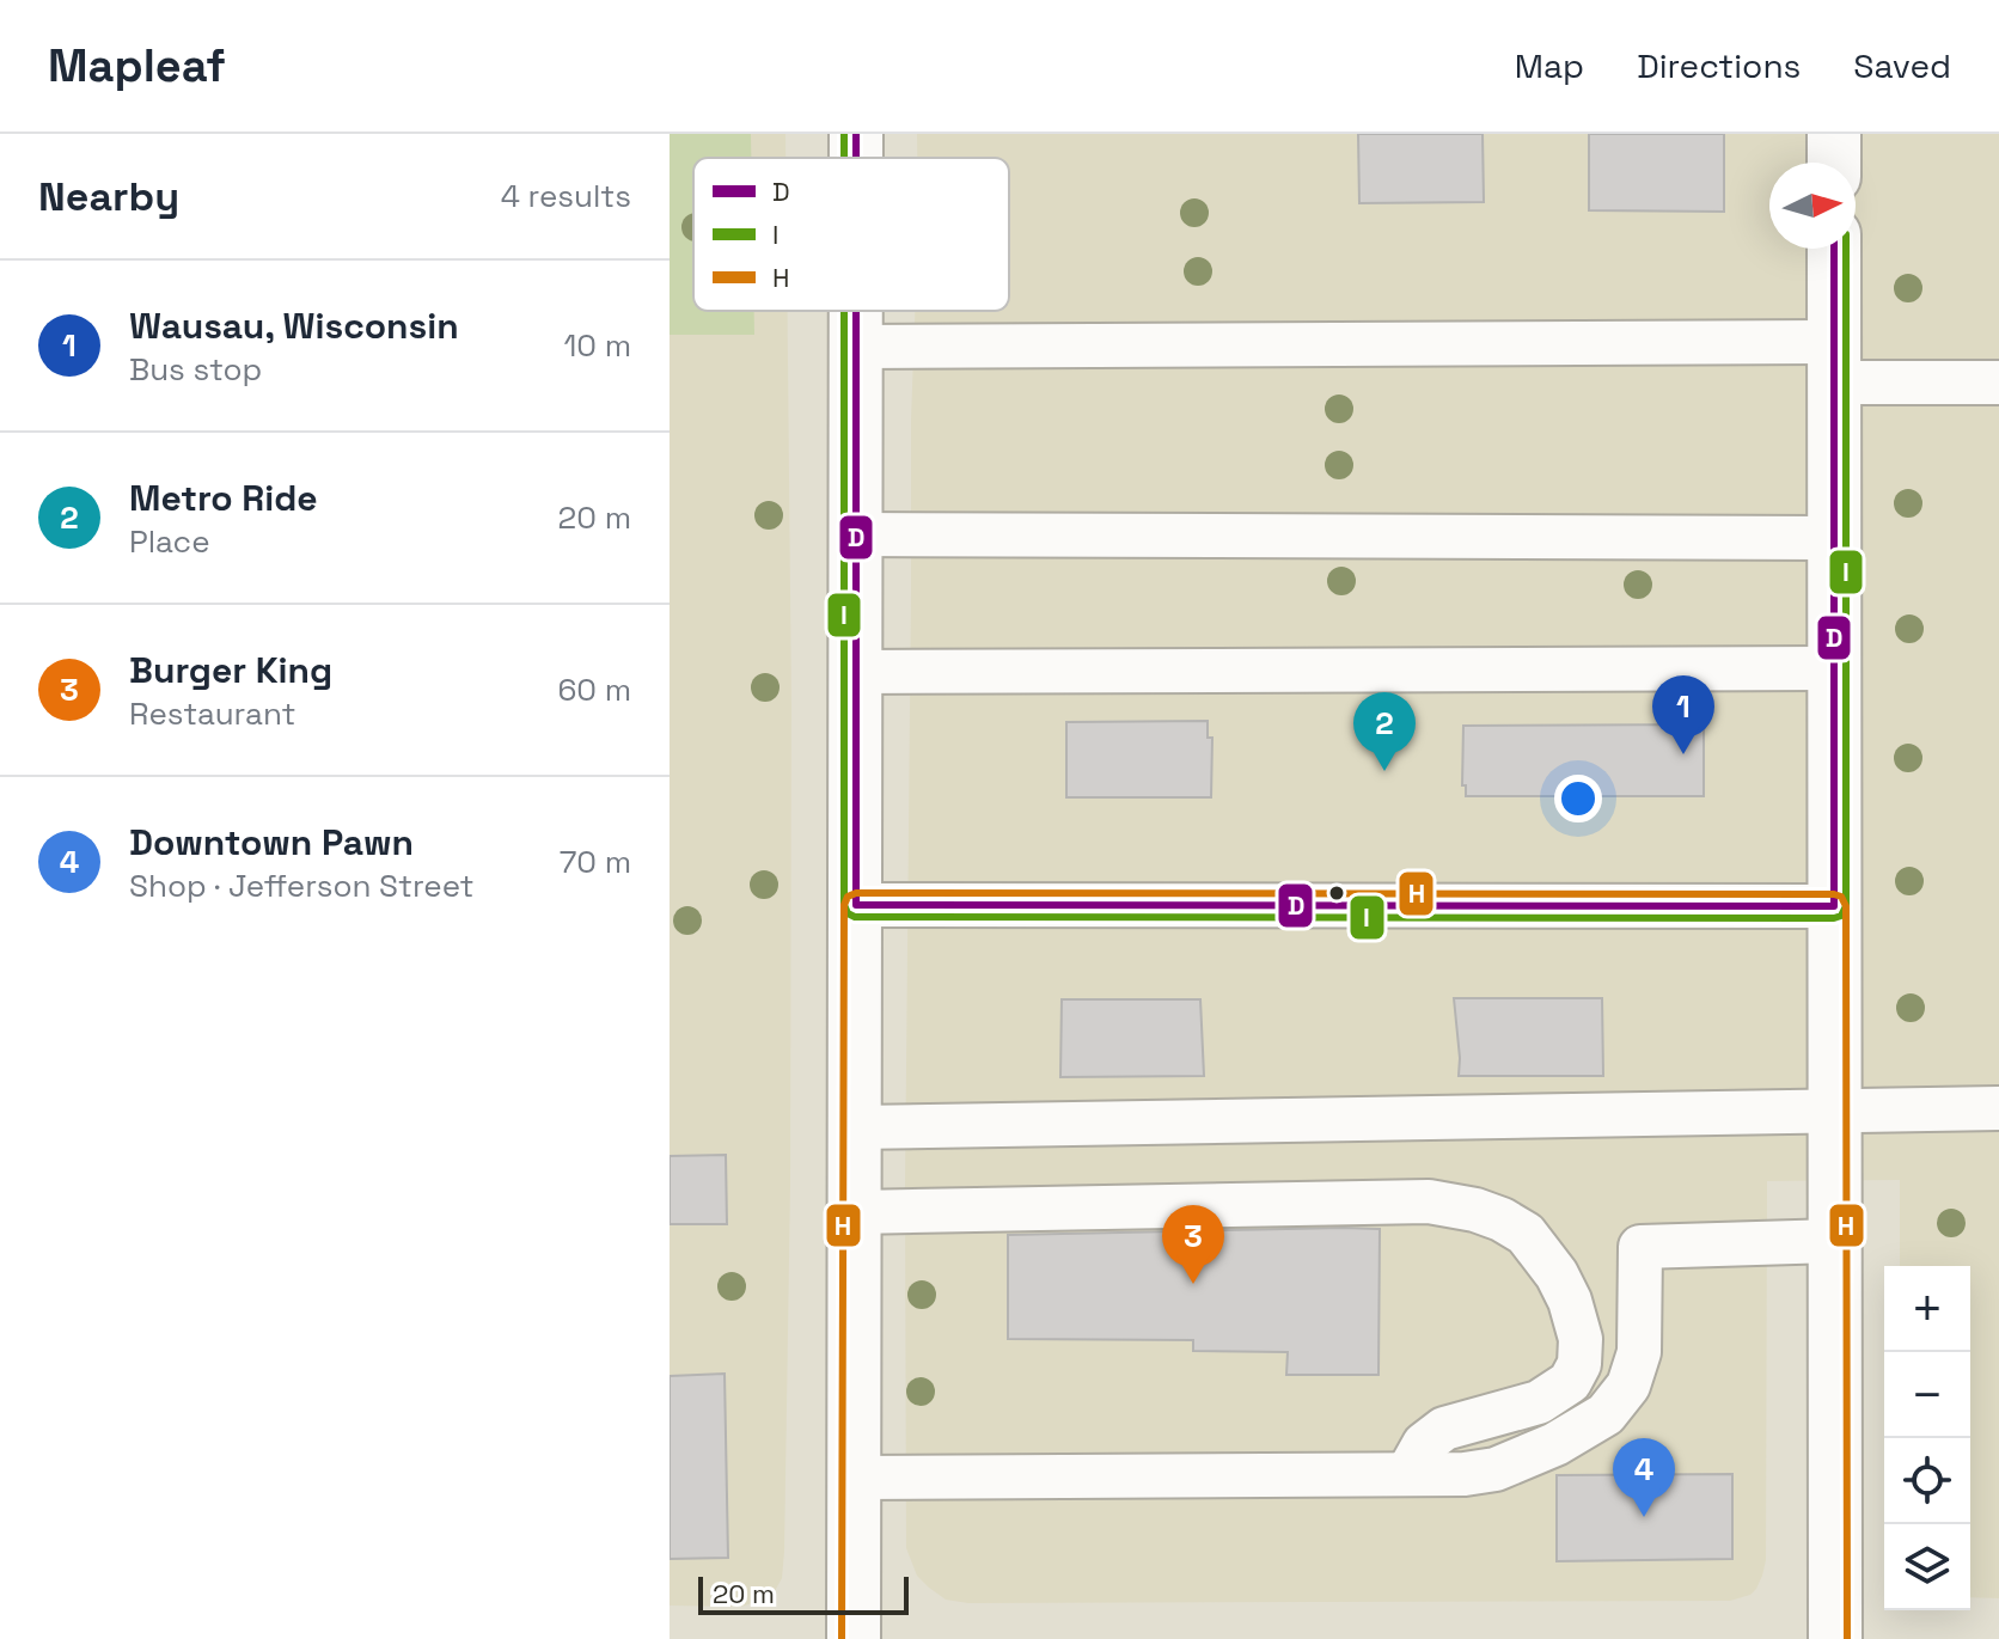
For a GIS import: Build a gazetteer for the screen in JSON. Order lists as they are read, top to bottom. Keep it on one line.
{"lines":["transit line D","transit line I","transit line H"],"legend":["D","I","H"],"scale_bar":"20 m","north":"right","page":{"header":"Mapleaf","nav":["Map","Directions","Saved"],"heading":["Nearby","4 results"],"list":[{"mark":"1","name":"Wausau, Wisconsin","note":"Bus stop","value":"10 m"},{"mark":"2","name":"Metro Ride","note":"Place","value":"20 m"},{"mark":"3","name":"Burger King","note":"Restaurant","value":"60 m"},{"mark":"4","name":"Downtown Pawn","note":"Shop · Jefferson Street","value":"70 m"}],"pins":["1","2","3","4"],"map_buttons":["+","−"],"scale":"20 m"}}
